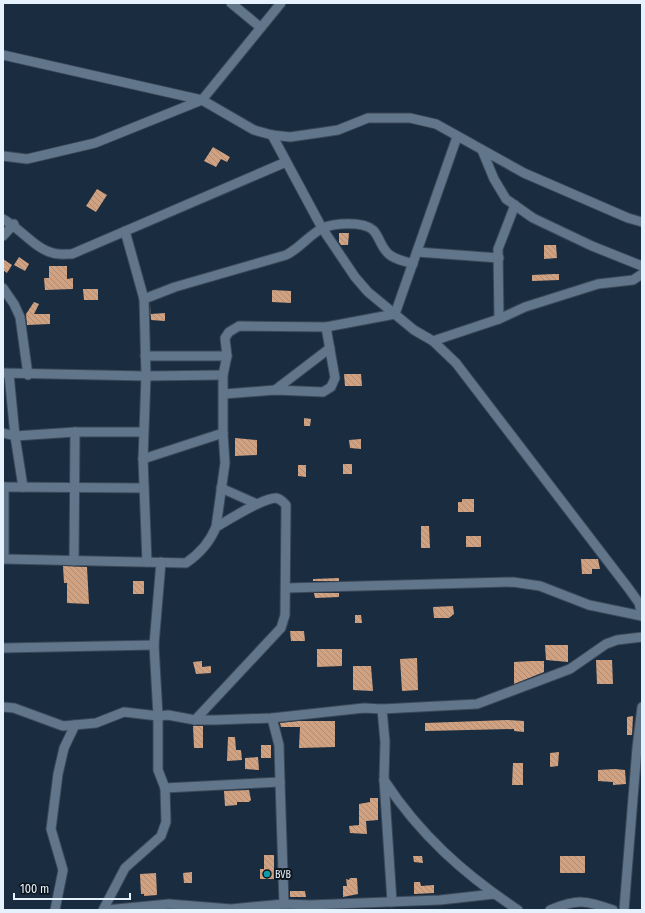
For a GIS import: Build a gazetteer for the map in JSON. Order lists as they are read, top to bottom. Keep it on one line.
{"places":["BVB"],"scale_bar":"100 m"}
